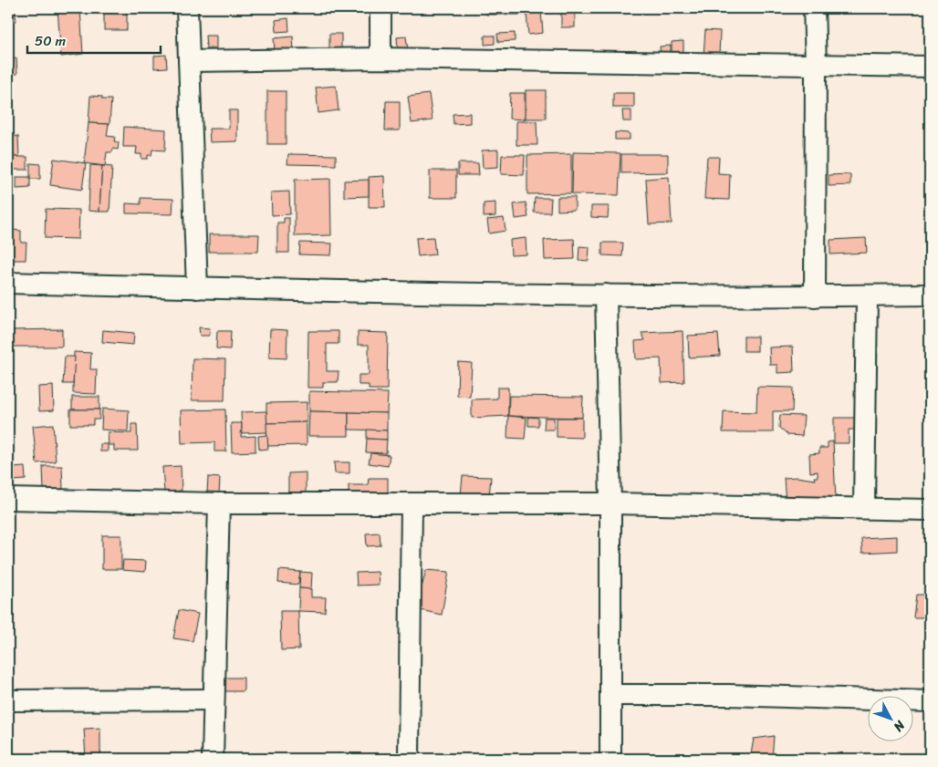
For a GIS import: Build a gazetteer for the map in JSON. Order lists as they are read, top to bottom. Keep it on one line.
{"scale_bar":"50 m","north":"bottom right"}
